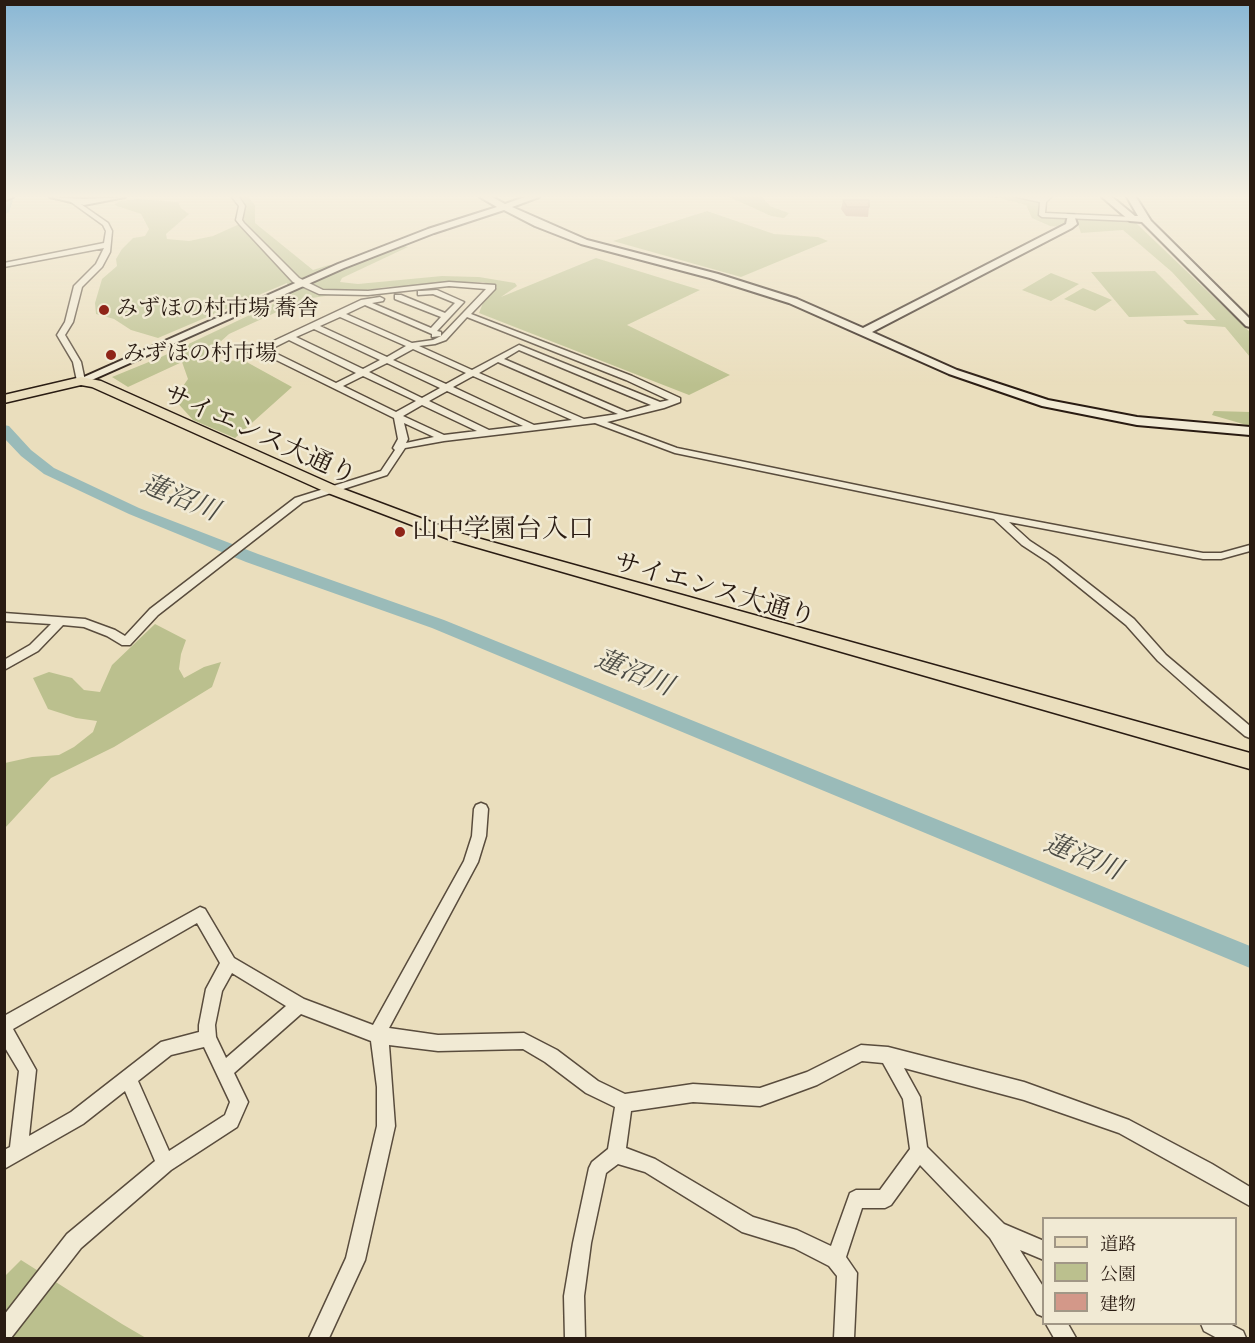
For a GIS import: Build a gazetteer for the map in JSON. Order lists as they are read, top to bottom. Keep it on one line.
{"streets":{"main road":["サイエンス大通り"]},"water":["蓮沼川"],"places":["みずほの村市場 蕎舎","みずほの村市場","山中学園台入口"],"legend":["道路","公園","建物"]}
